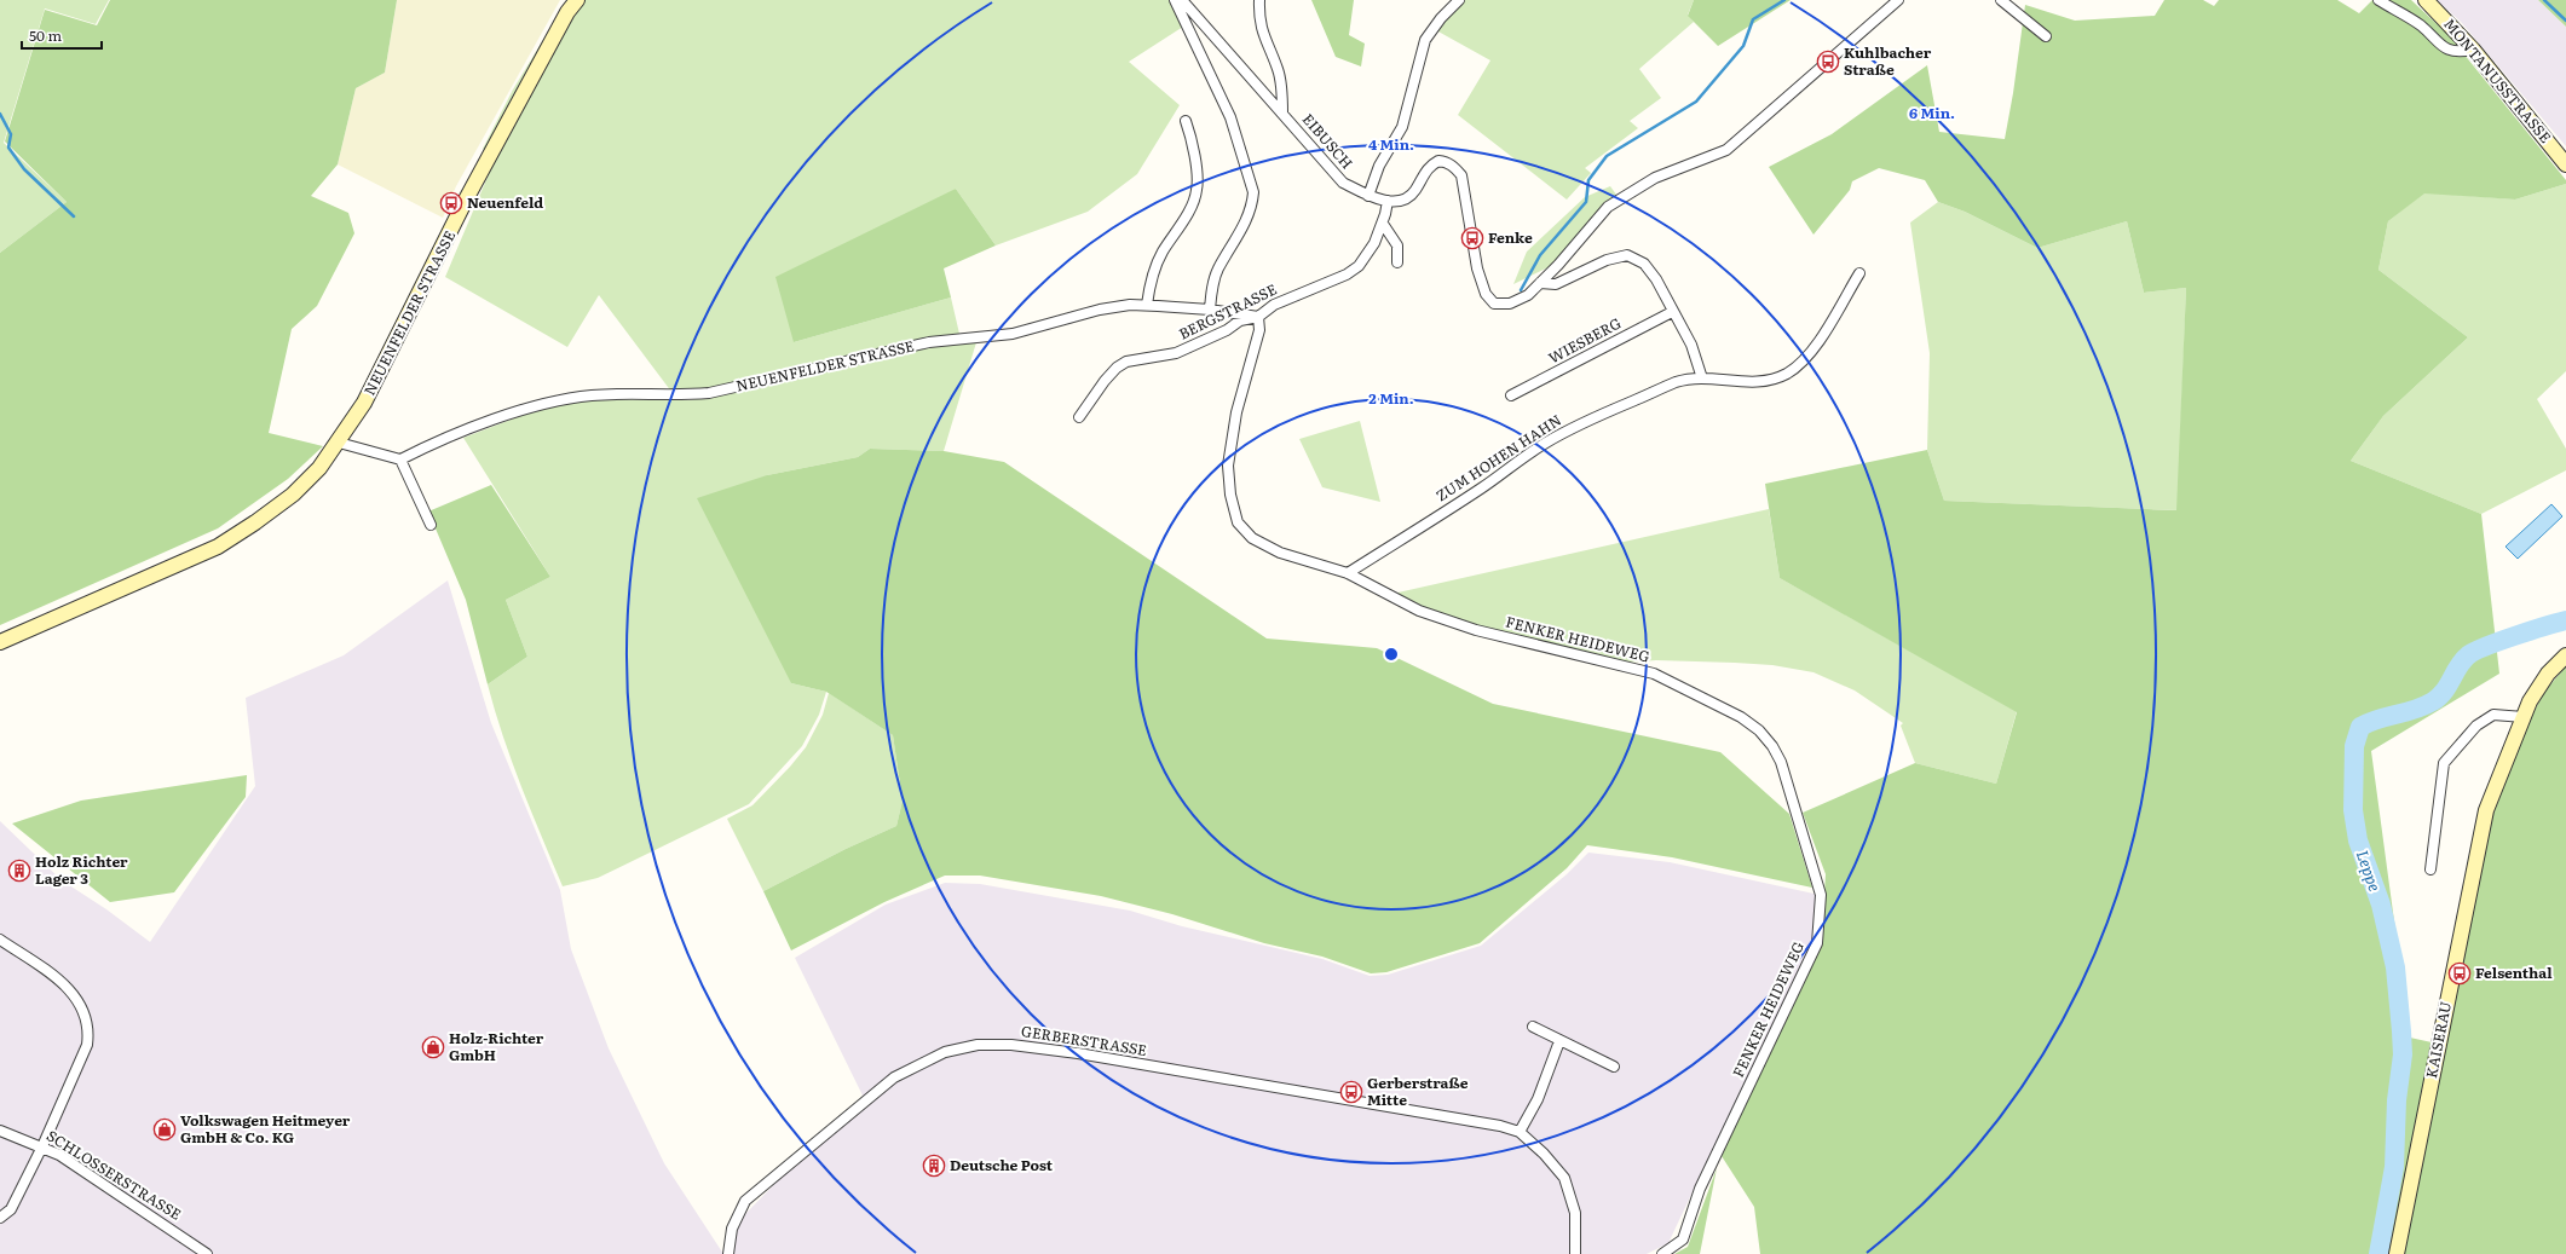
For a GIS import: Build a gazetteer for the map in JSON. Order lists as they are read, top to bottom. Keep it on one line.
{"streets":{"main road":["MONTANUSSTRASSE","NEUENFELDER STRASSE","KAISERAU"],"street":["EIBUSCH","BERGSTRASSE","WIESBERG","ZUM HOHEN HAHN","FENKER HEIDEWEG","GERBERSTRASSE","SCHLOSSERSTRASSE"]},"crossings":[["EIBUSCH","BERGSTRASSE"],["BERGSTRASSE","NEUENFELDER STRASSE"],["BERGSTRASSE","FENKER HEIDEWEG"],["NEUENFELDER STRASSE","FENKER HEIDEWEG"],["ZUM HOHEN HAHN","FENKER HEIDEWEG"]],"water":["Leppe"],"places":{"bus stop":["Kuhlbacher Straße","Neuenfeld","Fenke","Felsenthal","Gerberstraße Mitte"],"building":["Holz Richter Lager 3","Deutsche Post"],"shop":["Holz-Richter GmbH","Volkswagen Heitmeyer GmbH & Co. KG"]},"scale_bar":"50 m","rings":["6 Min.","4 Min.","2 Min."]}
